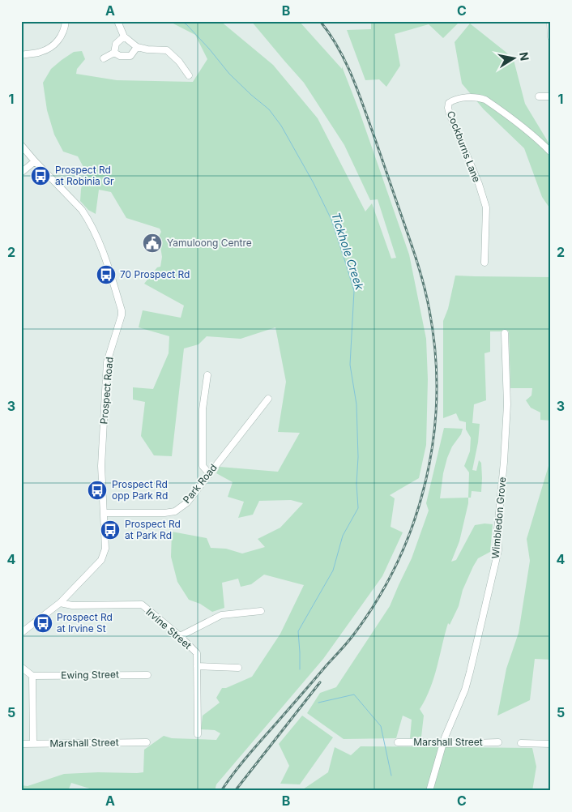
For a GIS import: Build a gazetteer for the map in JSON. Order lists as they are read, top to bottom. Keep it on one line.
{"streets":{"street":["Cockburns Lane","Prospect Road","Park Road","Wimbledon Grove","Irvine Street","Ewing Street","Marshall Street"]},"crossings":[["Prospect Road","Park Road"],["Prospect Road","Irvine Street"],["Wimbledon Grove","Marshall Street"]],"water":["Tickhole Creek"],"places":{"bus stop":["Prospect Rd at Robinia Gr","70 Prospect Rd","Prospect Rd opp Park Rd","Prospect Rd at Park Rd","Prospect Rd at Irvine St"],"public building":["Yamuloong Centre"]},"north":"right","grid":{"columns":["A","B","C"],"rows":["1","2","3","4","5"]}}
